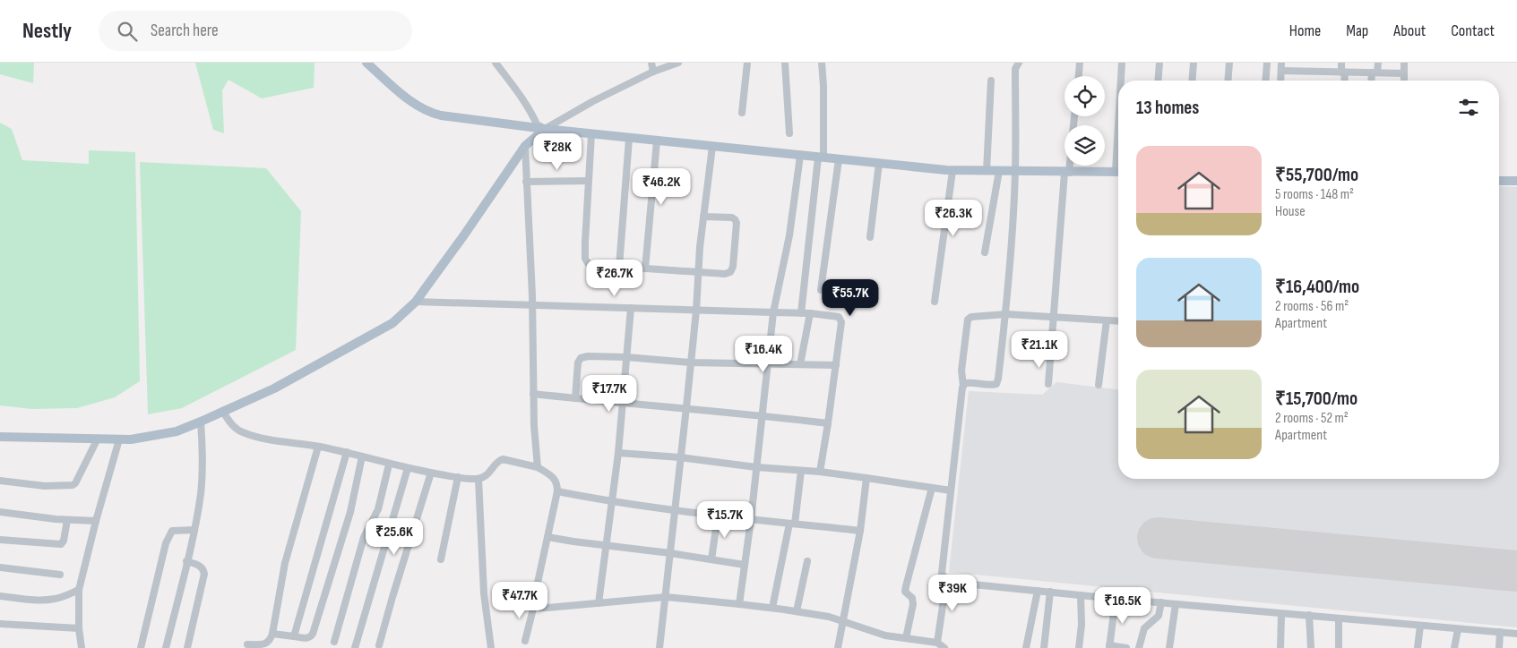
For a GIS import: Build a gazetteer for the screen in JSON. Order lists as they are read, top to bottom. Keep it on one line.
{"page":{"header":"Nestly","search":"Search here","nav":["Home","Map","About","Contact"],"heading":"13 homes","price":["₹28K","₹46.2K","₹26.3K","₹26.7K","₹55.7K","₹21.1K","₹16.4K","₹17.7K","₹15.7K","₹25.6K","₹39K","₹47.7K","₹16.5K"],"list":[{"name":"₹55,700/mo","note":"5 rooms · 148 m² · House"},{"name":"₹16,400/mo","note":"2 rooms · 56 m² · Apartment"},{"name":"₹15,700/mo","note":"2 rooms · 52 m² · Apartment"}]}}
